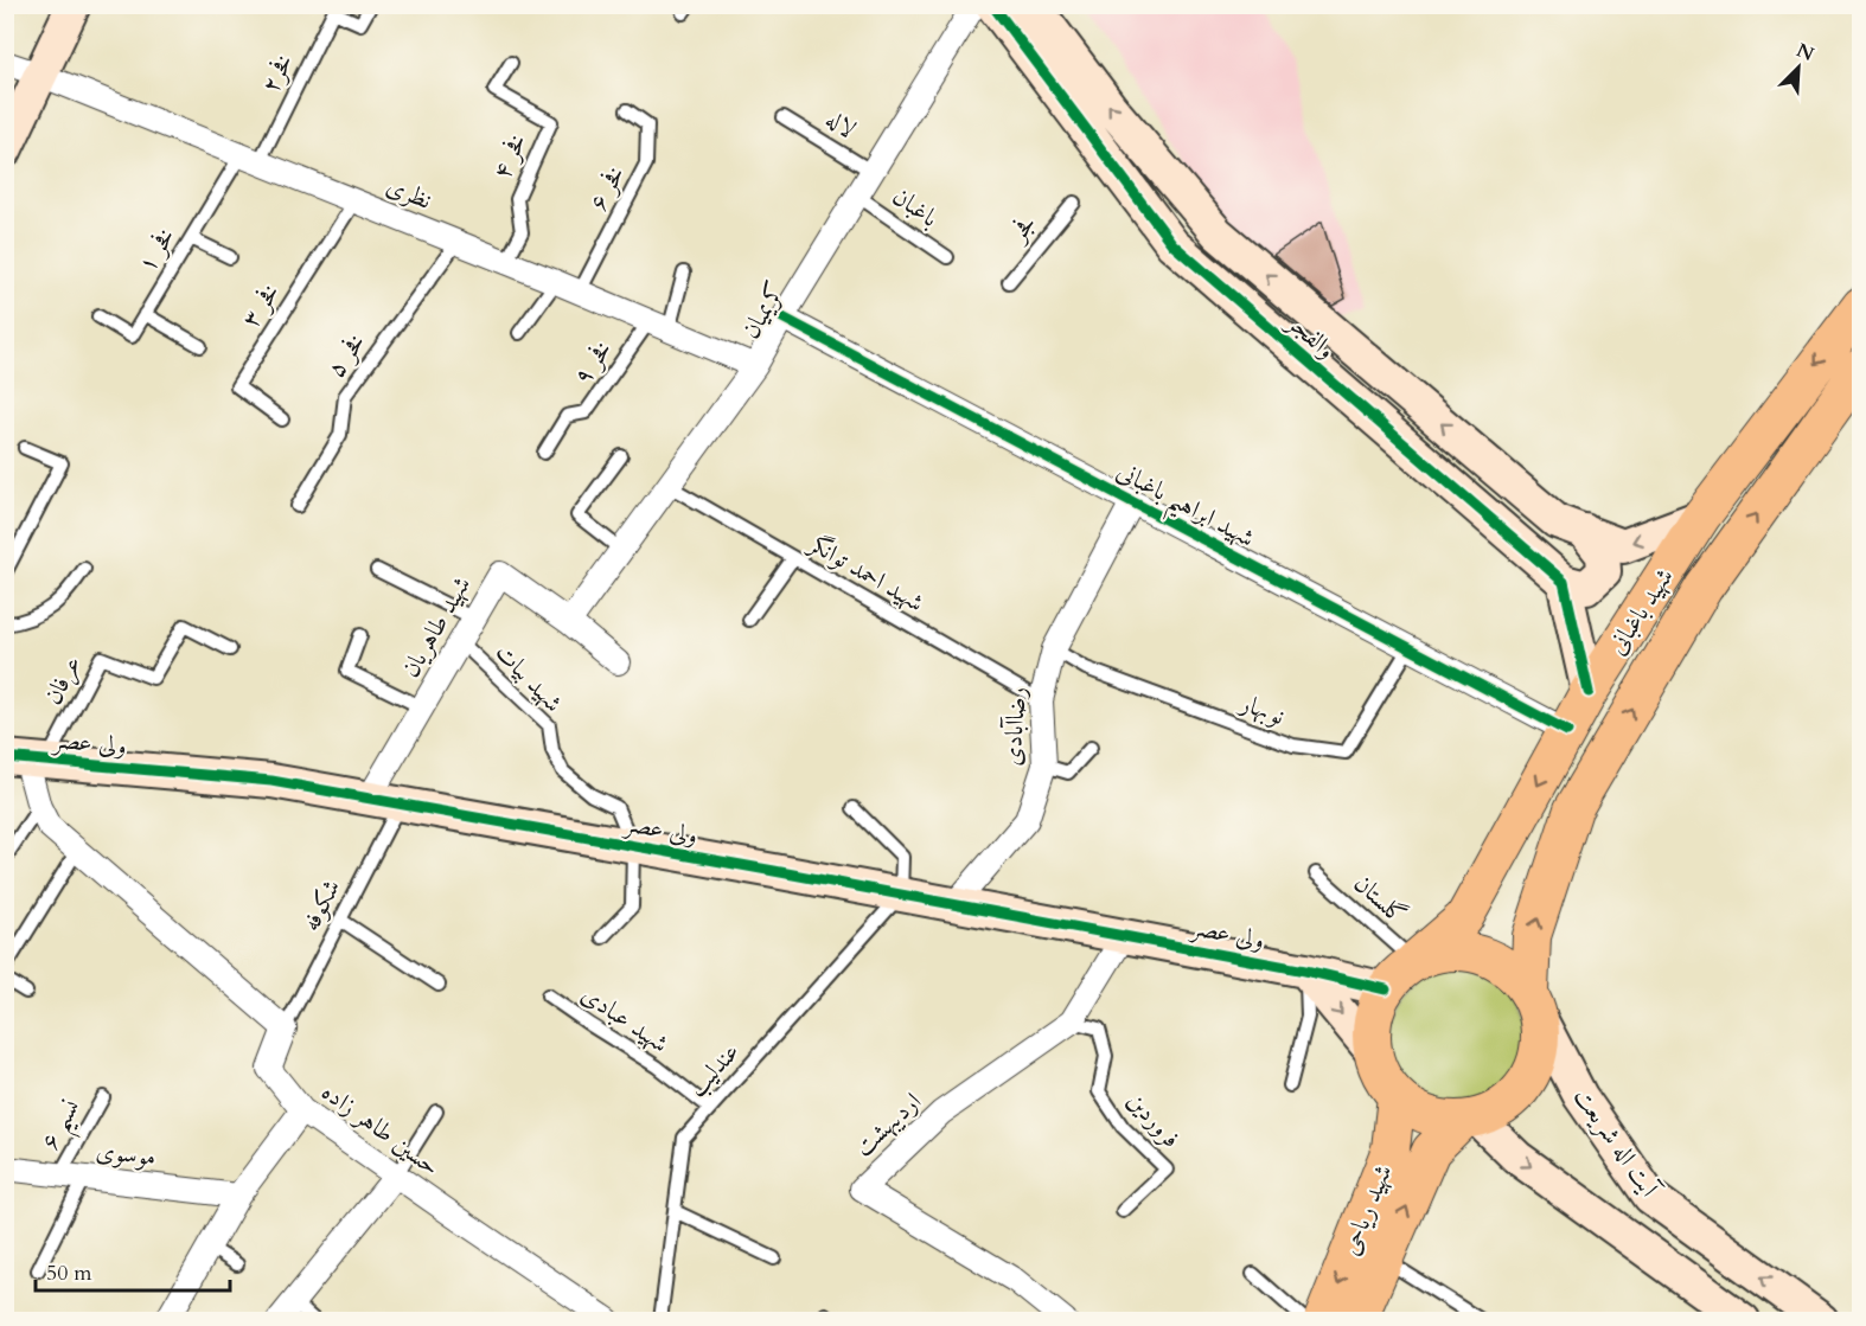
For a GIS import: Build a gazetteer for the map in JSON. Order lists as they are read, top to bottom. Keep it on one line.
{"streets":{"main road":["شهید باغبانی","شهید ریاحی"],"street":["نظری","کریمیان","والفجر","شهید ابراهیم باغبانی","شهید طاهریان","رضاآبادی","ولی عصر","اردیبهشت","حسین طاهر زاده","آیت اله شریعت","موسوی"],"lane":["فخر۲","لاله","فخر ۴","فخر ۶","باغبان","فجر","فخر ۱","فخر ۳","فخر ۵","فخر ۹","شهید احمد توانگر","شهید بیات","عرفان","نوبهار","گلستان","شکوفه","شهید عبادی","عندلیب","فروردین","نسیم ۶"]},"crossings":[["فخر۲","نظری"],["فخر۲","فخر ۱"],["لاله","کریمیان"],["فخر ۴","نظری"],["فخر ۶","نظری"],["نظری","فخر ۱"],["نظری","فخر ۳"],["نظری","کریمیان"],["نظری","فخر ۵"],["نظری","فخر ۹"],["باغبان","کریمیان"],["کریمیان","شهید ابراهیم باغبانی"],["کریمیان","شهید احمد توانگر"],["کریمیان","شهید طاهریان"],["والفجر","شهید باغبانی"],["شهید ابراهیم باغبانی","شهید باغبانی"],["شهید ابراهیم باغبانی","نوبهار"],["شهید ابراهیم باغبانی","رضاآبادی"],["شهید احمد توانگر","رضاآبادی"],["شهید باغبانی","ولی عصر"],["شهید باغبانی","گلستان"],["شهید باغبانی","آیت اله شریعت"],["شهید باغبانی","شهید ریاحی"],["شهید طاهریان","شهید بیات"],["شهید طاهریان","ولی عصر"],["شهید طاهریان","شکوفه"],["شهید بیات","ولی عصر"],["عرفان","ولی عصر"],["نوبهار","رضاآبادی"],["رضاآبادی","ولی عصر"],["ولی عصر","گلستان"],["ولی عصر","شکوفه"],["ولی عصر","عندلیب"],["ولی عصر","اردیبهشت"],["ولی عصر","آیت اله شریعت"],["ولی عصر","شهید ریاحی"],["گلستان","آیت اله شریعت"],["گلستان","شهید ریاحی"],["شکوفه","حسین طاهر زاده"],["شهید عبادی","عندلیب"],["فروردین","اردیبهشت"],["نسیم ۶","موسوی"],["آیت اله شریعت","شهید ریاحی"]],"scale_bar":"50 m","north":"top right"}
